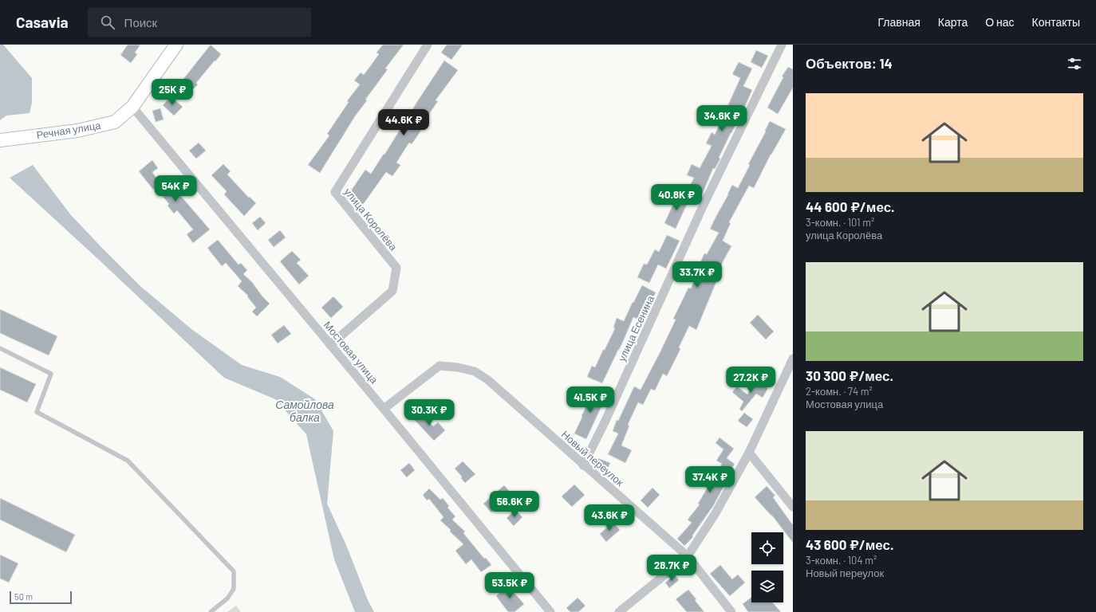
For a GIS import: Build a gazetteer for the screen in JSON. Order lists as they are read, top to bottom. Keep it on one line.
{"streets":{"main road":["Речная улица"],"street":["улица Королёва","улица Есенина","Мостовая улица","Новый переулок"]},"crossings":[["Речная улица","Мостовая улица"],["улица Королёва","Мостовая улица"],["улица Есенина","Новый переулок"],["Мостовая улица","Новый переулок"]],"water":["Самойлова балка"],"scale_bar":"50 m","page":{"header":"Casavia","search":"Поиск","nav":["Главная","Карта","О нас","Контакты"],"heading":"Объектов: 14","price":["25K ₽","34.6K ₽","44.6K ₽","54K ₽","40.8K ₽","33.7K ₽","27.2K ₽","41.5K ₽","30.3K ₽","37.4K ₽","56.6K ₽","43.6K ₽","28.7K ₽","53.5K ₽"],"list":[{"name":"44 600 ₽/мес.","note":"3-комн. · 101 m² · улица Королёва"},{"name":"30 300 ₽/мес.","note":"2-комн. · 74 m² · Мостовая улица"},{"name":"43 600 ₽/мес.","note":"3-комн. · 104 m² · Новый переулок"}],"scale":"50 m"}}
